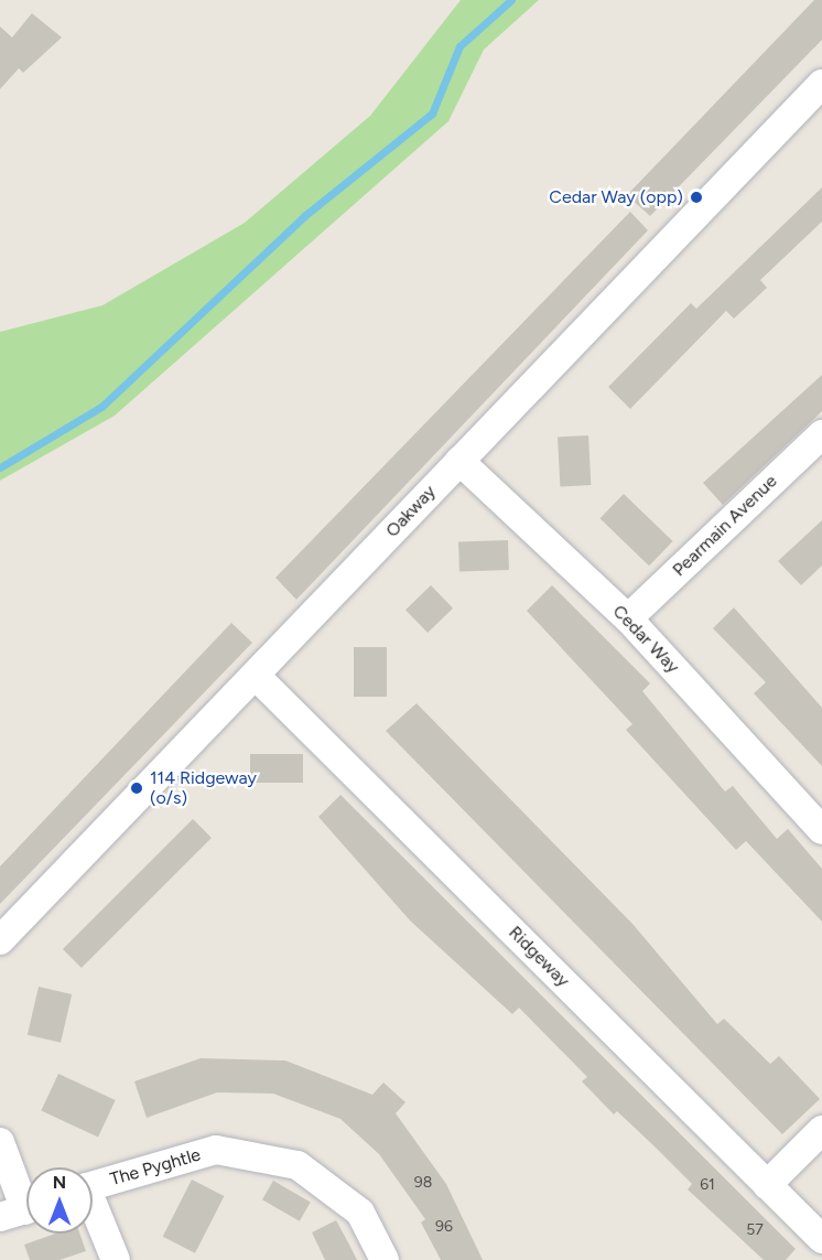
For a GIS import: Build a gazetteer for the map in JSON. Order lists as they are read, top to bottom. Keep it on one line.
{"streets":{"street":["Oakway","Pearmain Avenue","Cedar Way","Ridgeway","The Pyghtle"]},"crossings":[["Oakway","Cedar Way"],["Oakway","Ridgeway"],["Pearmain Avenue","Cedar Way"]],"places":["Cedar Way (opp)","114 Ridgeway (o/s)"],"house_numbers":["98","61","96","57"],"north":"top"}
